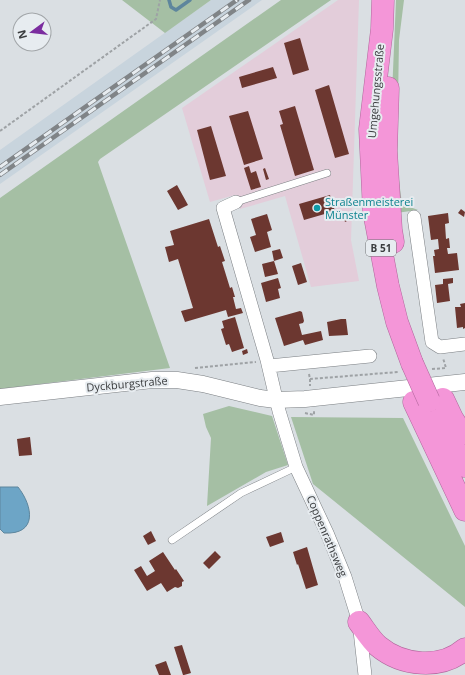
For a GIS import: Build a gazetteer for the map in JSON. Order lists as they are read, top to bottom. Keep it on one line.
{"streets":{"highway":["Umgehungsstraße","B 51"],"street":["Dyckburgstraße","Coppenrathsweg"]},"crossings":[["Umgehungsstraße","B 51"],["Dyckburgstraße","Coppenrathsweg"]],"places":["Straßenmeisterei Münster"],"north":"left"}
